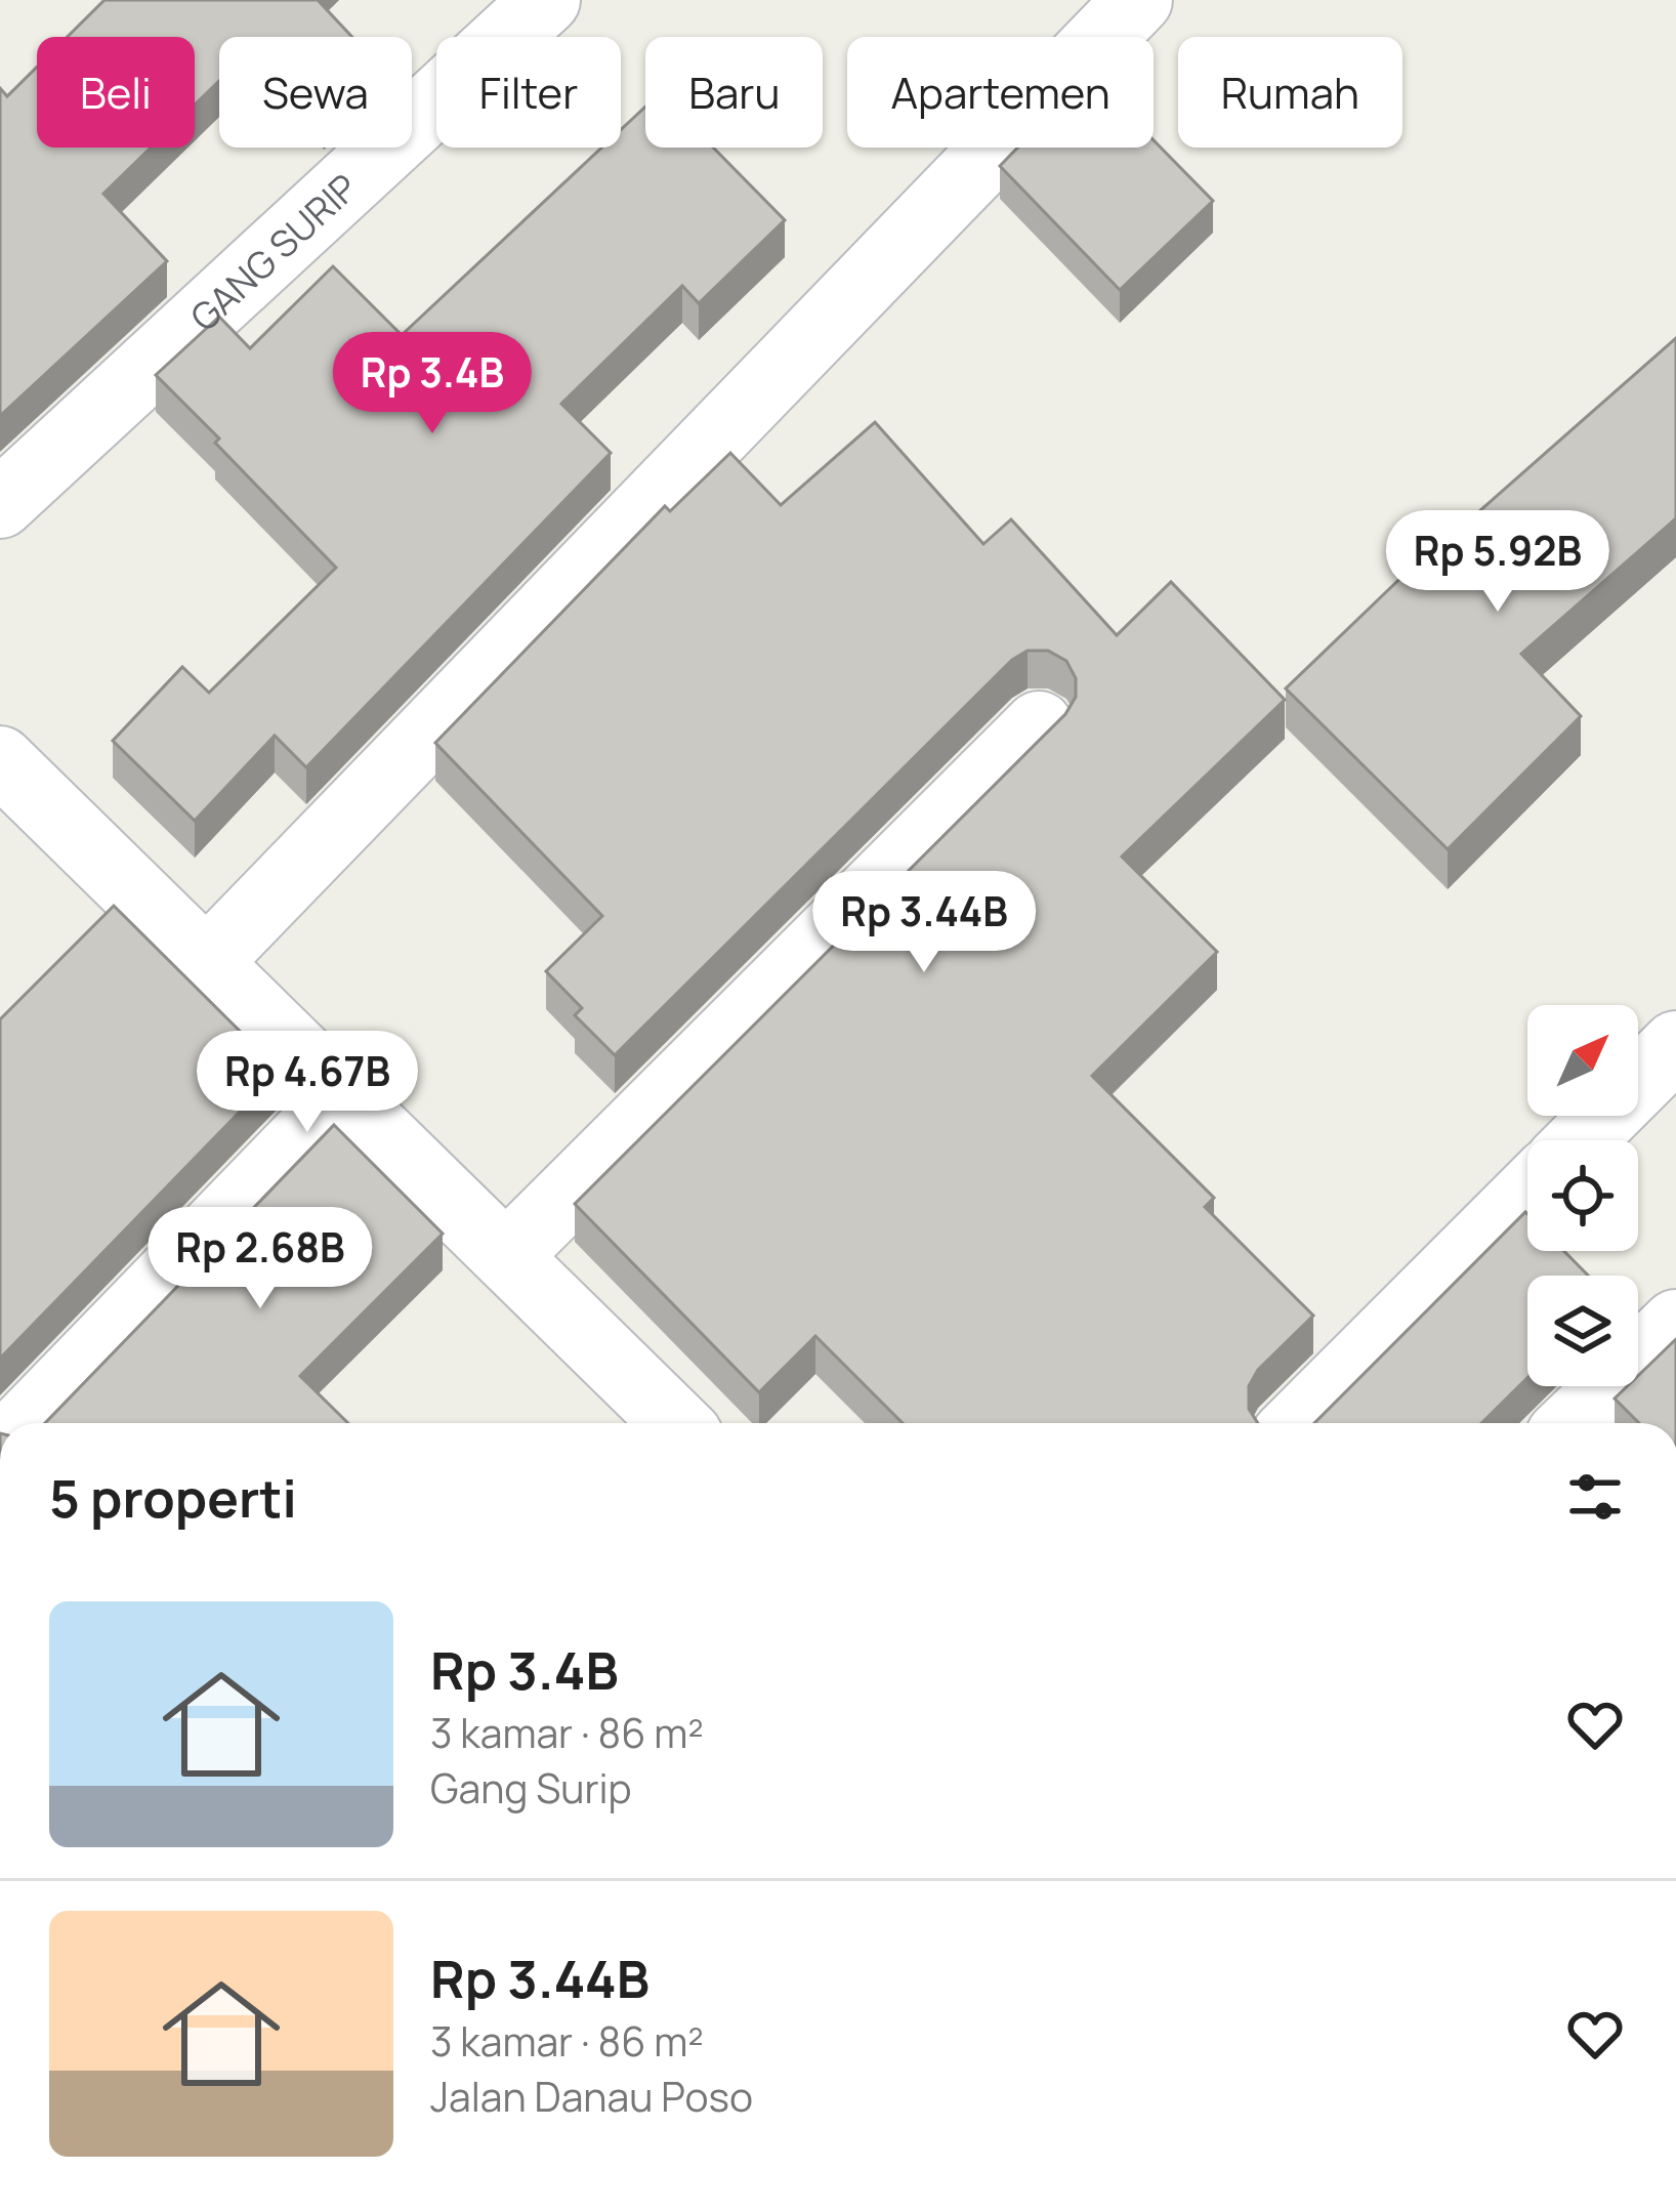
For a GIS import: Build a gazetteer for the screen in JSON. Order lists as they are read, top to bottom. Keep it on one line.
{"streets":{"street":["GANG SURIP"]},"north":"top right","page":{"chip":["Beli","Sewa","Filter","Baru","Apartemen","Rumah"],"price":["Rp 3.4B","Rp 5.92B","Rp 3.44B","Rp 4.67B","Rp 2.68B"],"heading":"5 properti","list":[{"name":"Rp 3.4B","note":"3 kamar · 86 m² · Gang Surip"},{"name":"Rp 3.44B","note":"3 kamar · 86 m² · Jalan Danau Poso"}]}}
